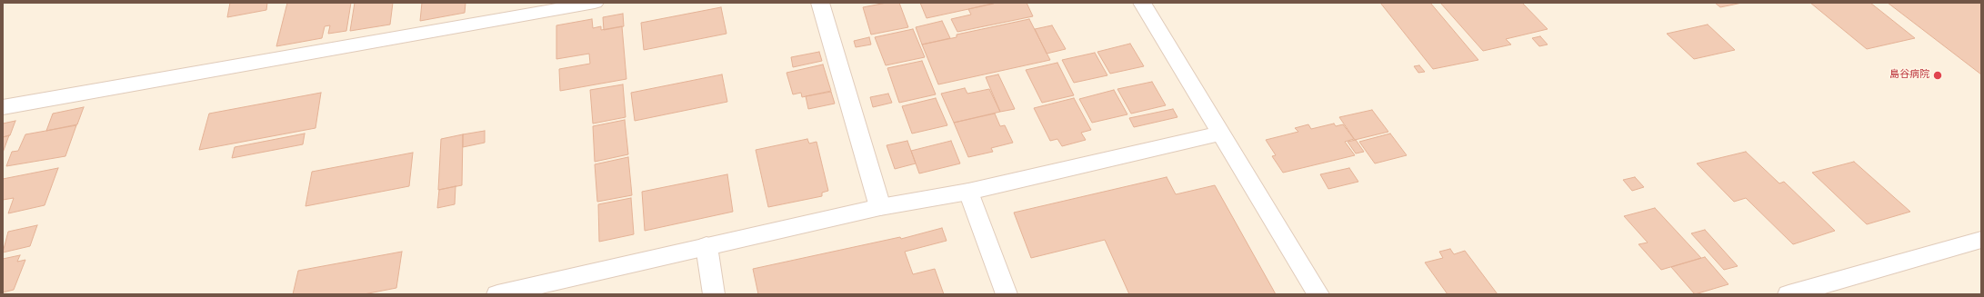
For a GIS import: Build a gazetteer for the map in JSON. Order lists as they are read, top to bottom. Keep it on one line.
{"places":["島谷病院"]}
